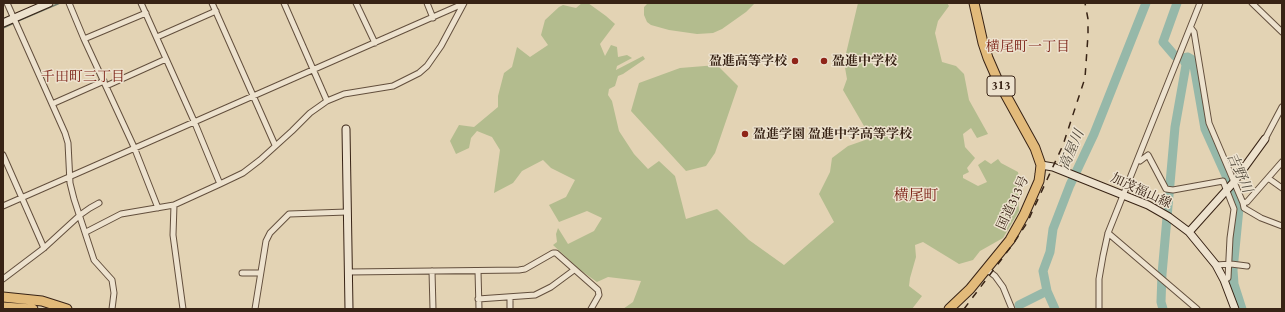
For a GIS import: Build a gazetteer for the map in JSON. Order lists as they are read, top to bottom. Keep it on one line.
{"streets":{"highway":["313","国道313号"],"street":["加茂福山線"]},"crossings":[["加茂福山線","国道313号"]],"districts":["横尾町一丁目","千田町三丁目","横尾町"],"water":["高屋川","吉野川"],"places":["盈進高等学校","盈進中学校","盈進学園 盈進中学高等学校"]}
